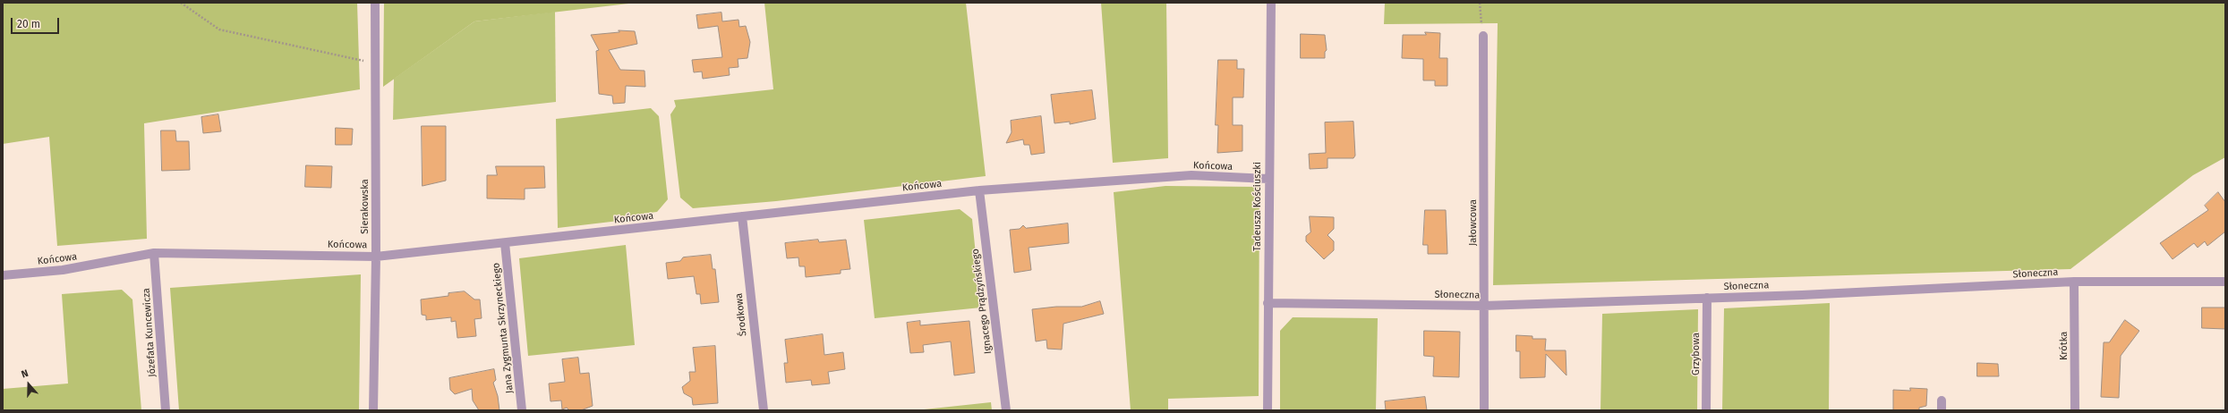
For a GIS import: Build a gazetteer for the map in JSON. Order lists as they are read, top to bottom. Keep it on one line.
{"streets":{"street":["Końcowa","Sierakowska","Tadeusza Kościuszki","Jałowcowa","Słoneczna","Ignacego Prądzyńskiego","Środkowa","Jana Zygmunta Skrzyneckiego","Józefata Kuncewicza","Krótka","Grzybowa"]},"crossings":[["Końcowa","Sierakowska"],["Końcowa","Tadeusza Kościuszki"],["Końcowa","Ignacego Prądzyńskiego"],["Końcowa","Środkowa"],["Końcowa","Jana Zygmunta Skrzyneckiego"],["Końcowa","Józefata Kuncewicza"],["Tadeusza Kościuszki","Słoneczna"],["Jałowcowa","Słoneczna"],["Słoneczna","Krótka"],["Słoneczna","Grzybowa"]],"scale_bar":"20 m","north":"top"}
